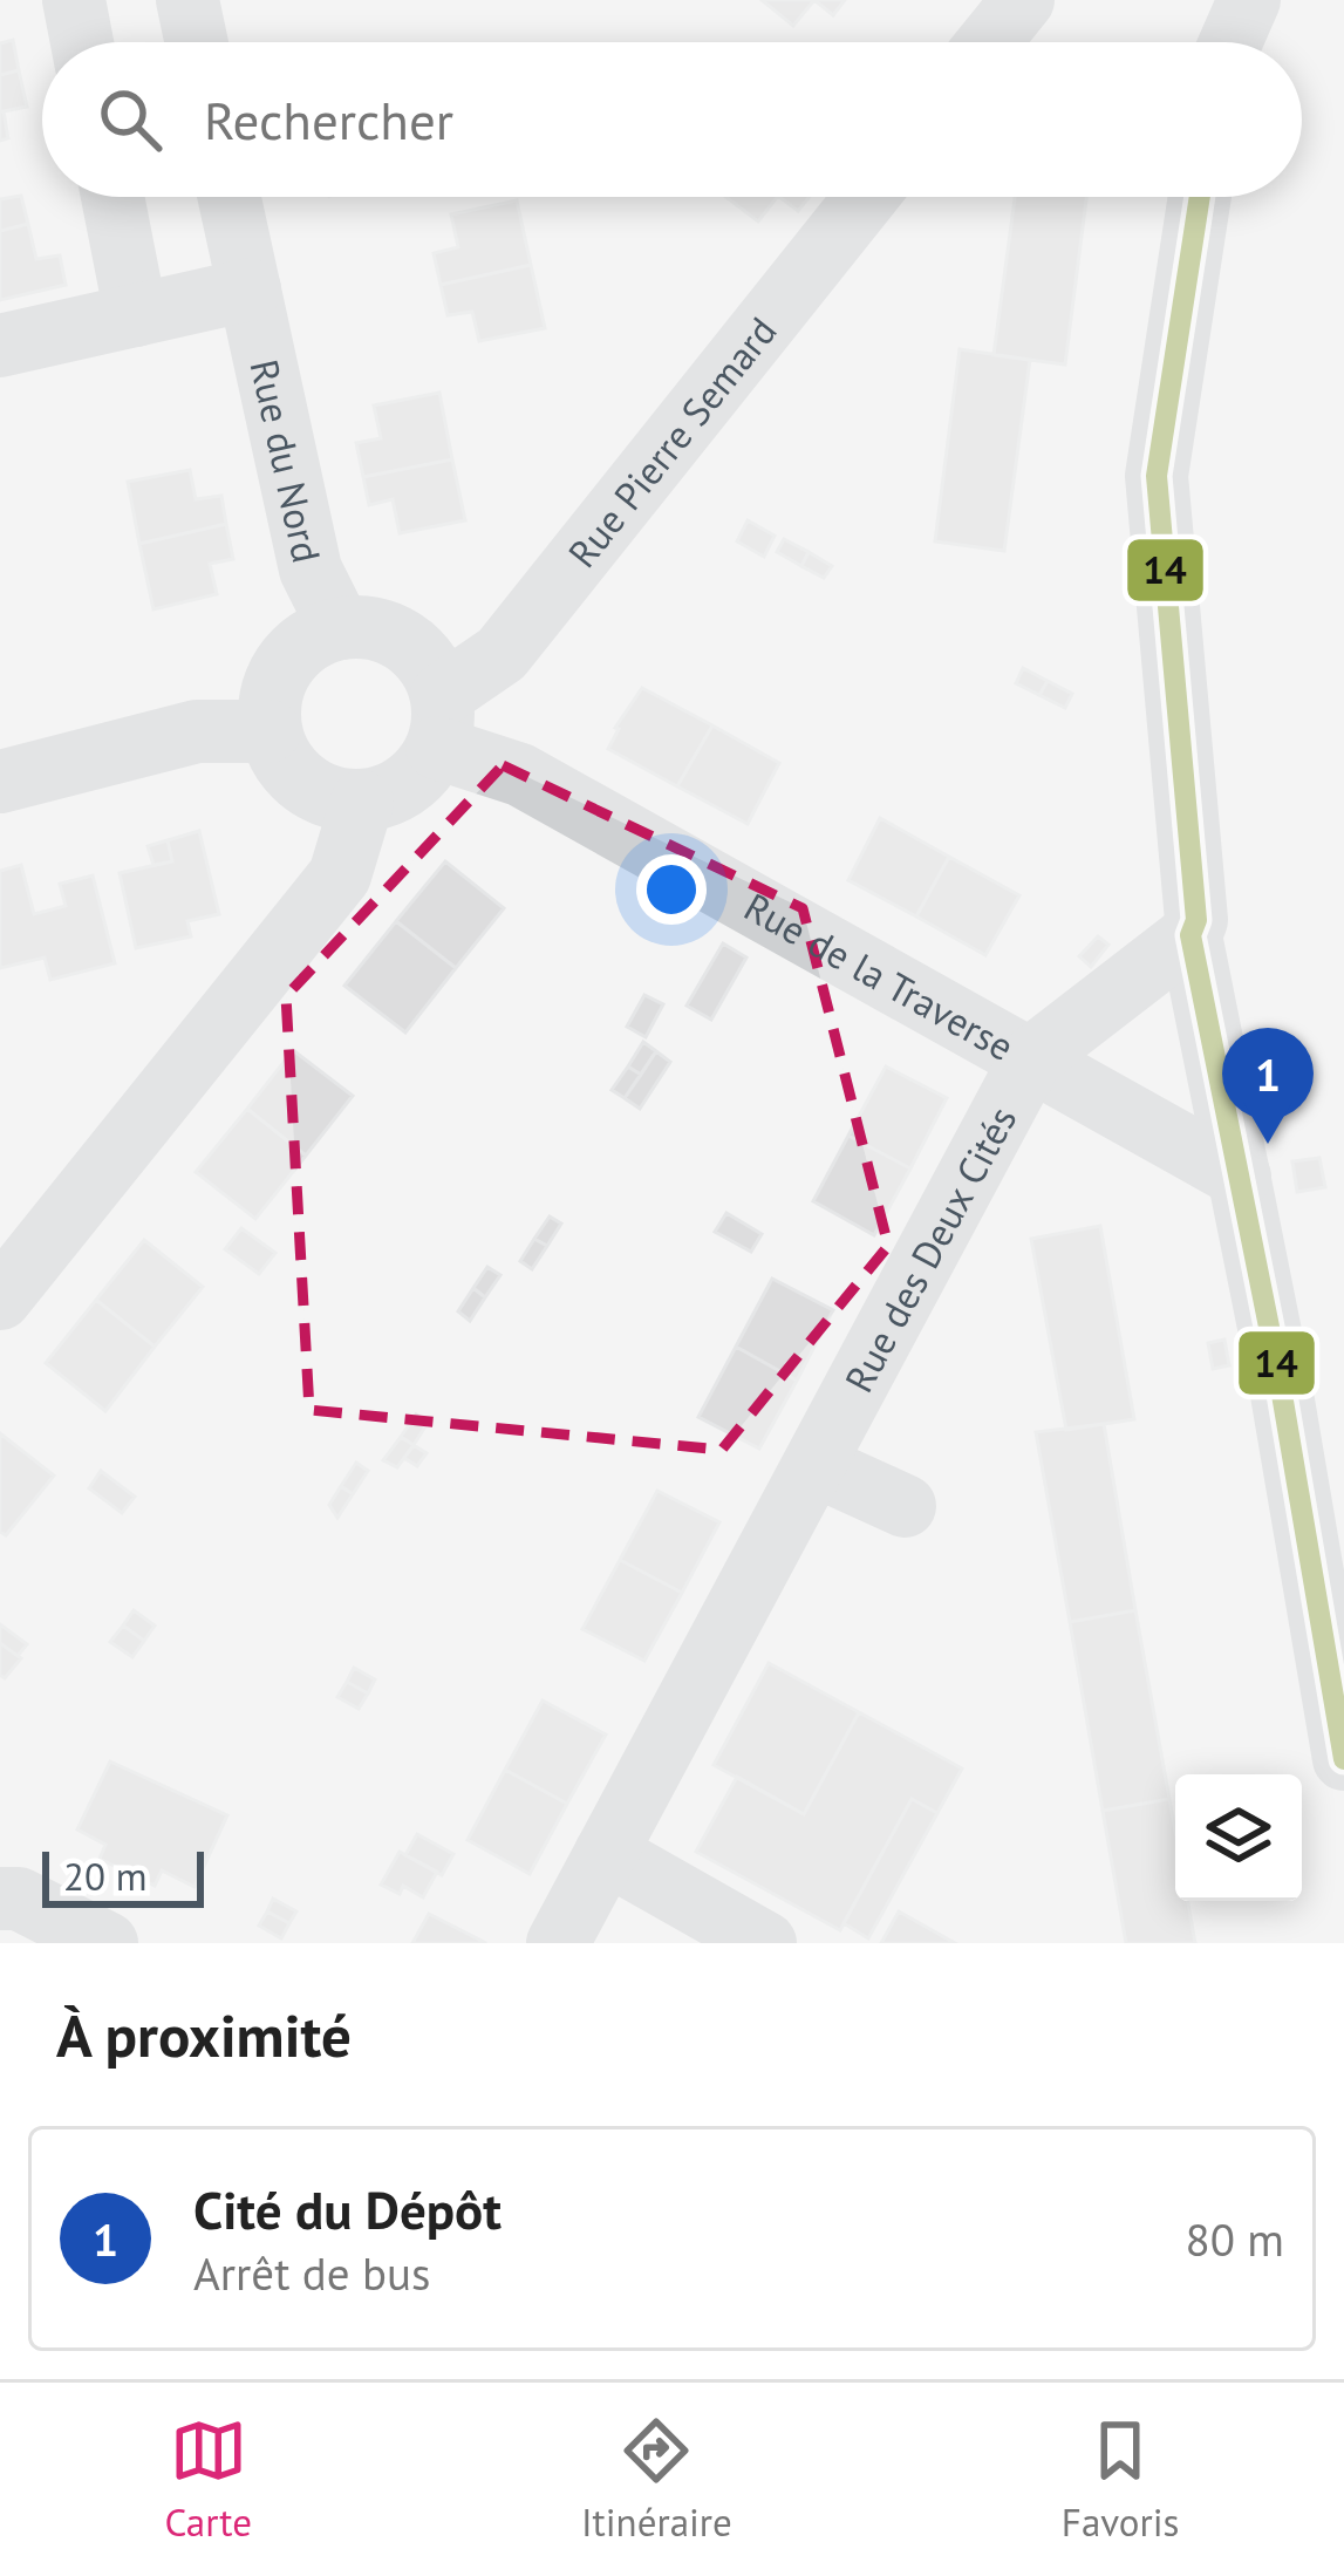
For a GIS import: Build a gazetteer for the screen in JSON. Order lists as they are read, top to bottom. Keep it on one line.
{"streets":{"street":["Rue Pierre Semard","Rue du Nord","Rue de la Traverse","Rue des Deux Cités"]},"crossings":[["Rue Pierre Semard","Rue du Nord"],["Rue Pierre Semard","Rue de la Traverse"],["Rue du Nord","Rue de la Traverse"],["Rue de la Traverse","Rue des Deux Cités"]],"lines":["transit line 14"],"scale_bar":"20 m","page":{"search":"Rechercher","pins":"1","scale":"20 m","heading":"À proximité","list":[{"mark":"1","name":"Cité du Dépôt","note":"Arrêt de bus","value":"80 m"}],"nav":["Carte","Itinéraire","Favoris"]}}
